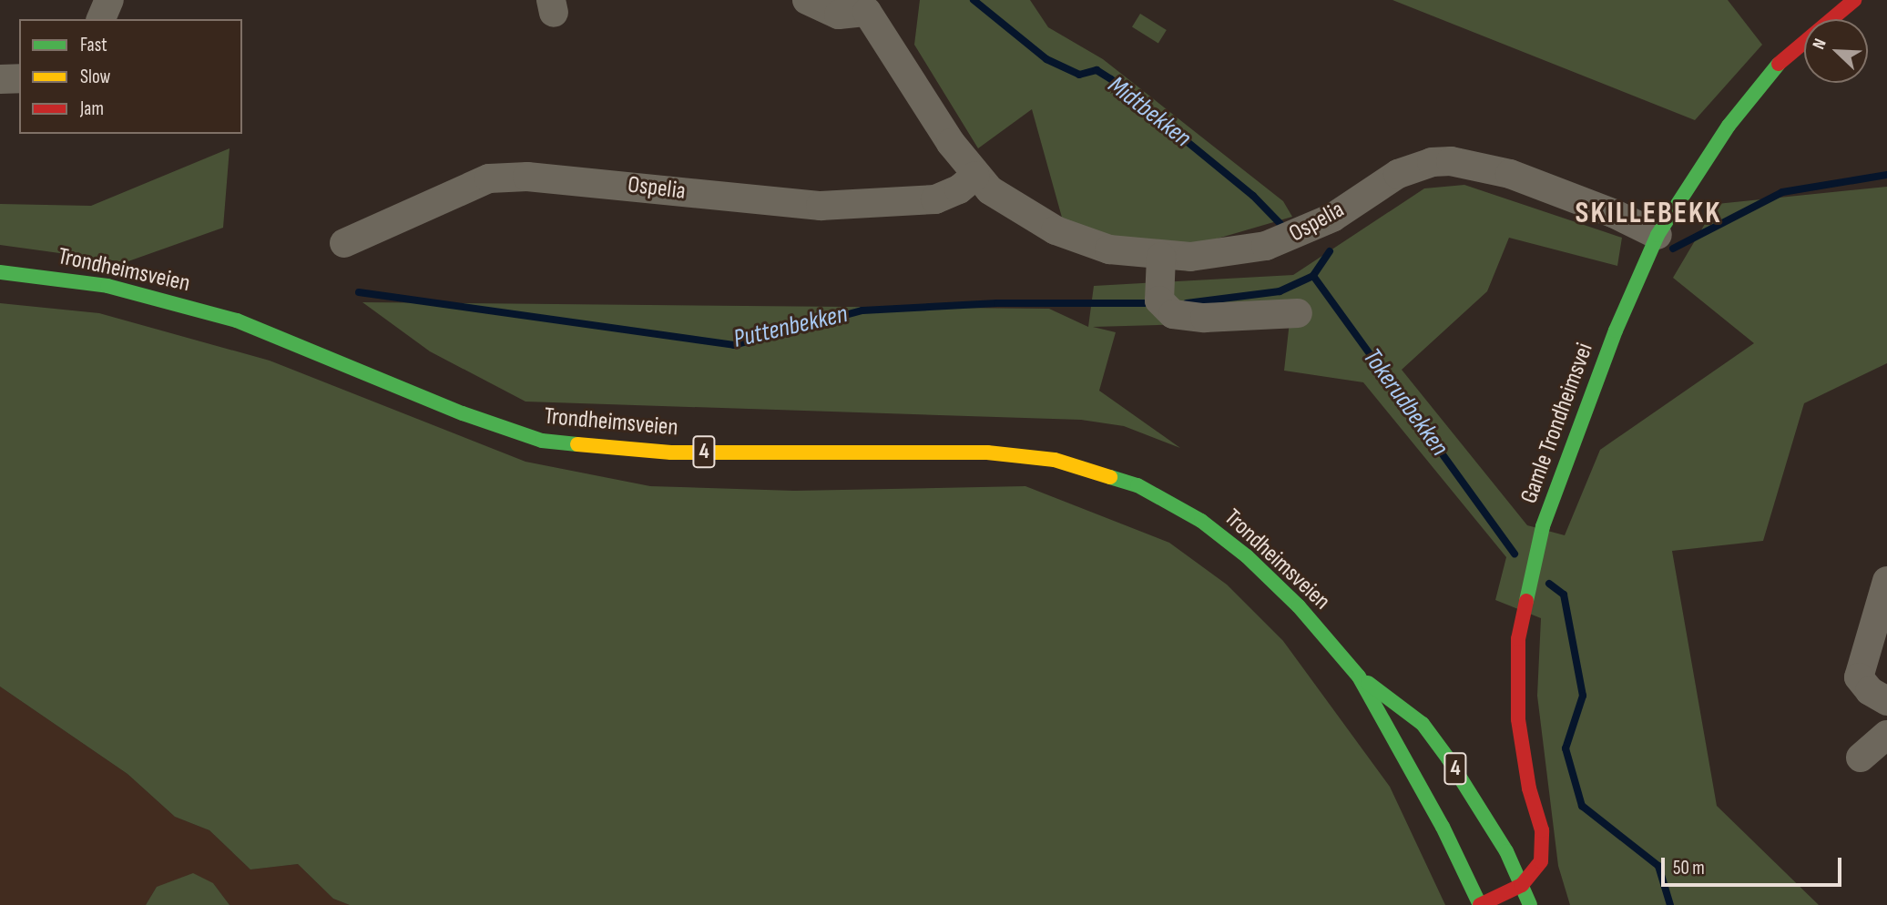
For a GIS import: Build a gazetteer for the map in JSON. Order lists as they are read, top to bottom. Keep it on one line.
{"streets":{"main road":["Trondheimsveien","Gamle Trondheimsvei","4"],"street":["Ospelia"]},"crossings":[["Ospelia","Gamle Trondheimsvei"],["Trondheimsveien","Gamle Trondheimsvei"]],"districts":["SKILLEBEKK"],"water":["Midtbekken","Puttenbekken","Tokerudbekken"],"legend":["Fast","Slow","Jam"],"scale_bar":"50 m","north":"top left"}
